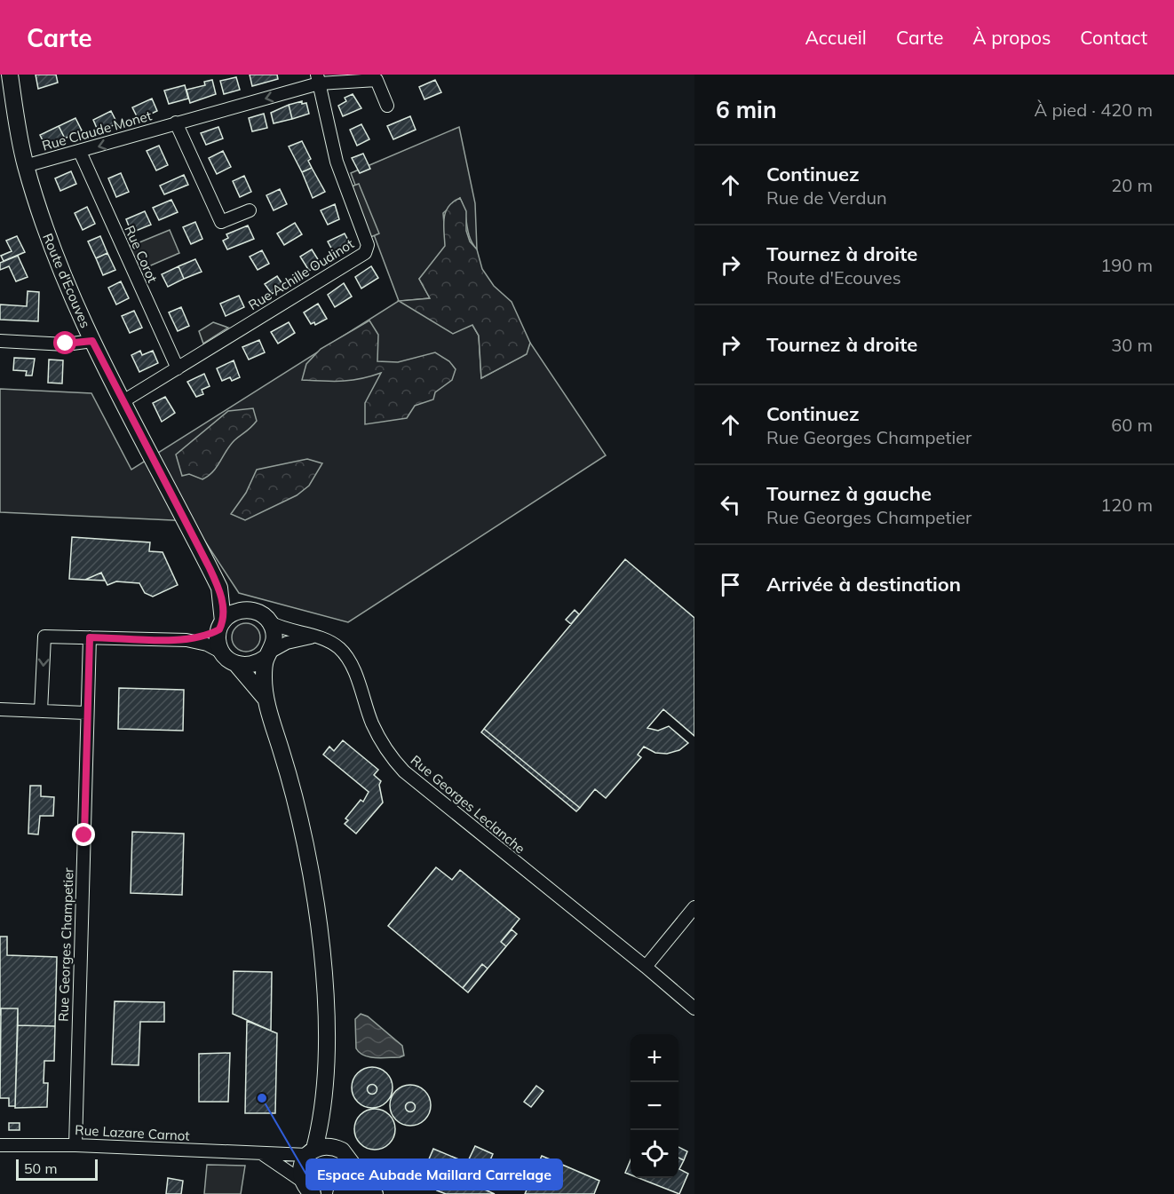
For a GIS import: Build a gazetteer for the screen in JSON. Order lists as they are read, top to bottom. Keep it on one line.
{"streets":{"main road":["Route d'Ecouves"],"street":["Rue Claude Monet","Rue Corot","Rue Achille Oudinot","Rue Georges Leclanche","Rue Georges Champetier","Rue Lazare Carnot"]},"crossings":[["Rue Claude Monet","Rue Corot"],["Rue Claude Monet","Rue Achille Oudinot"],["Rue Claude Monet","Route d'Ecouves"],["Rue Corot","Rue Achille Oudinot"],["Rue Achille Oudinot","Route d'Ecouves"],["Rue Georges Champetier","Rue Lazare Carnot"]],"one_way":["Rue Claude Monet"],"places":["Espace Aubade Maillard Carrelage"],"scale_bar":"50 m","page":{"header":"Carte","nav":["Accueil","Carte","À propos","Contact"],"heading":["6 min","À pied · 420 m"],"list":[["Continuez","Rue de Verdun","20 m"],["Tournez à droite","Route d'Ecouves","190 m"],["Tournez à droite","30 m"],["Continuez","Rue Georges Champetier","60 m"],["Tournez à gauche","Rue Georges Champetier","120 m"],"Arrivée à destination"],"map_buttons":["+","−"],"scale":"50 m"}}
